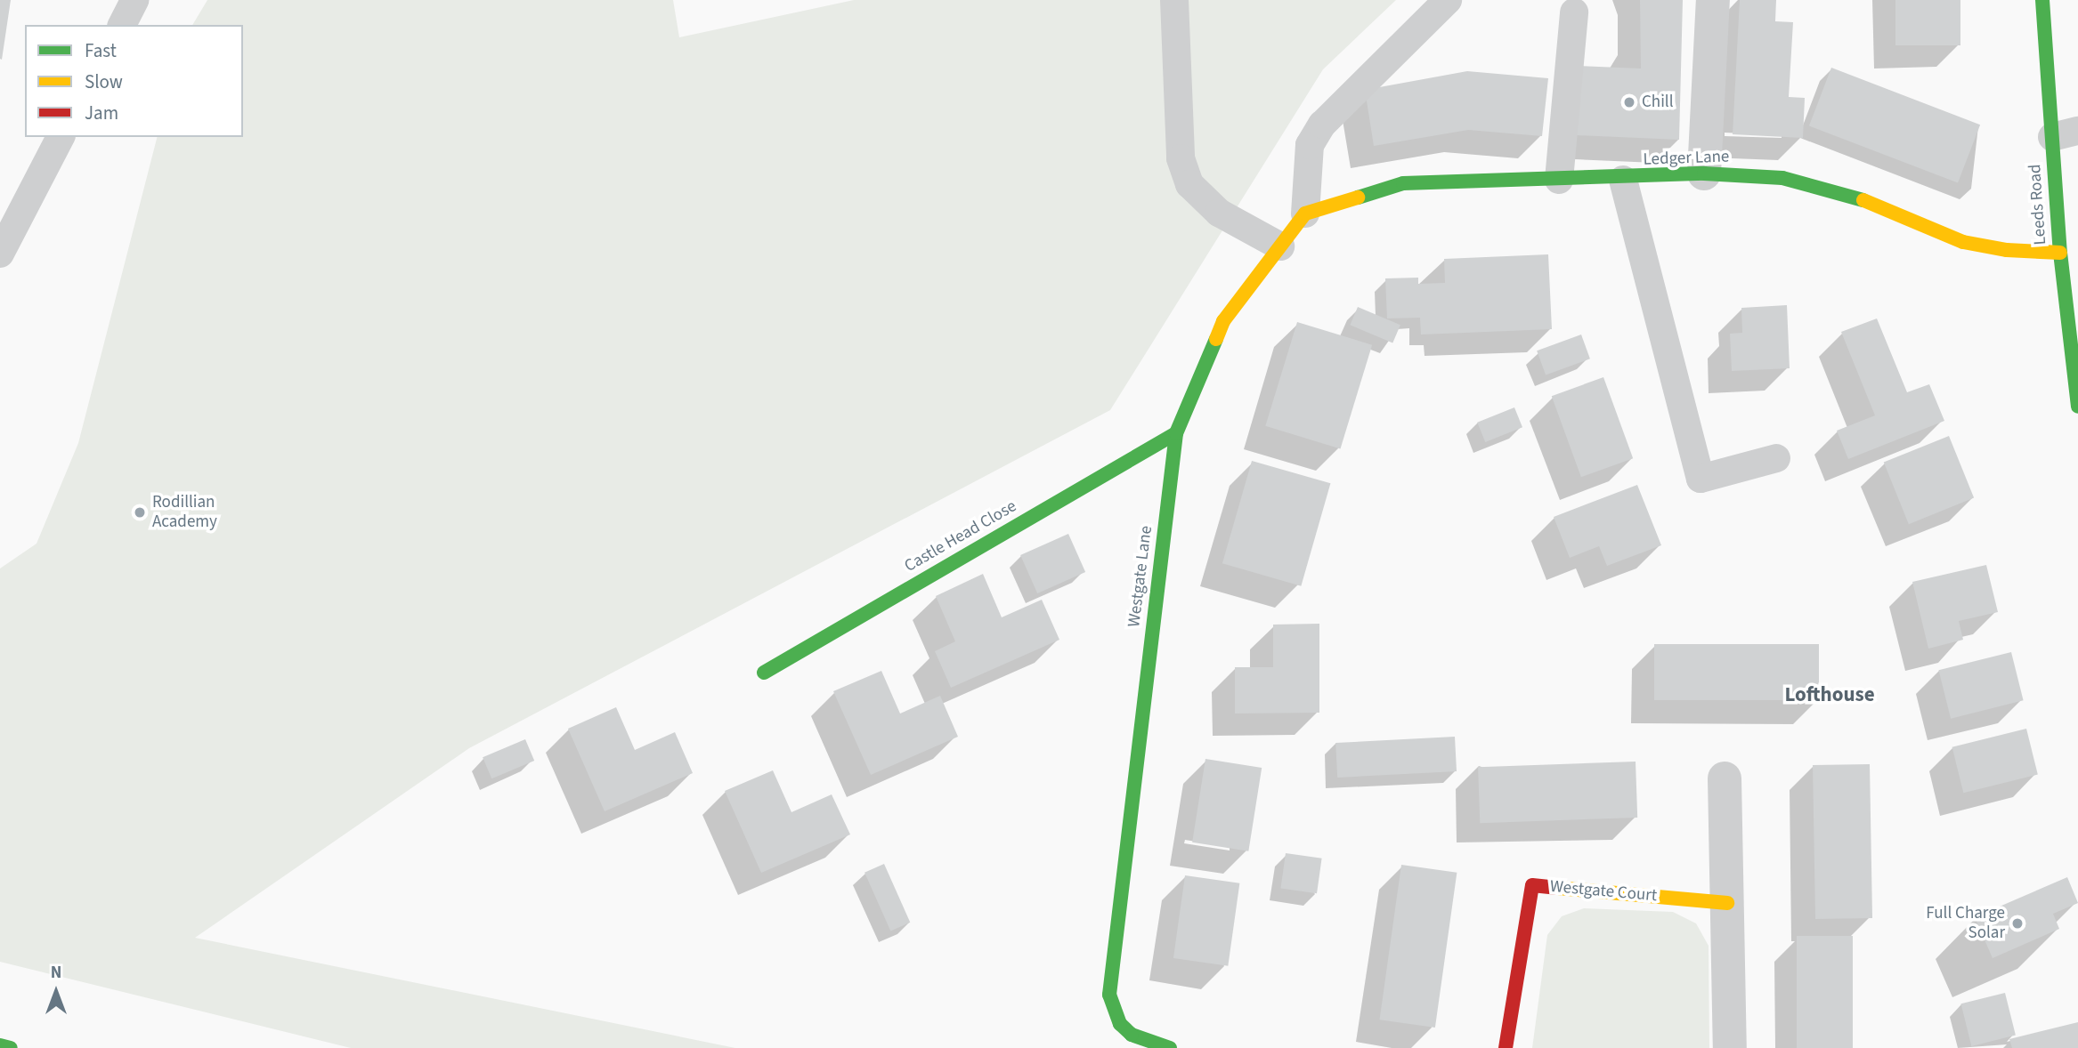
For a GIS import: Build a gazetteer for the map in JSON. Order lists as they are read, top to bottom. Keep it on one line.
{"streets":{"main road":["Ledger Lane","Leeds Road","Castle Head Close","Westgate Lane","Westgate Court"]},"crossings":[["Ledger Lane","Leeds Road"],["Ledger Lane","Westgate Lane"],["Castle Head Close","Westgate Lane"]],"districts":["Lofthouse"],"places":["Chill","Rodillian Academy","Full Charge Solar"],"legend":["Fast","Slow","Jam"],"north":"top"}
